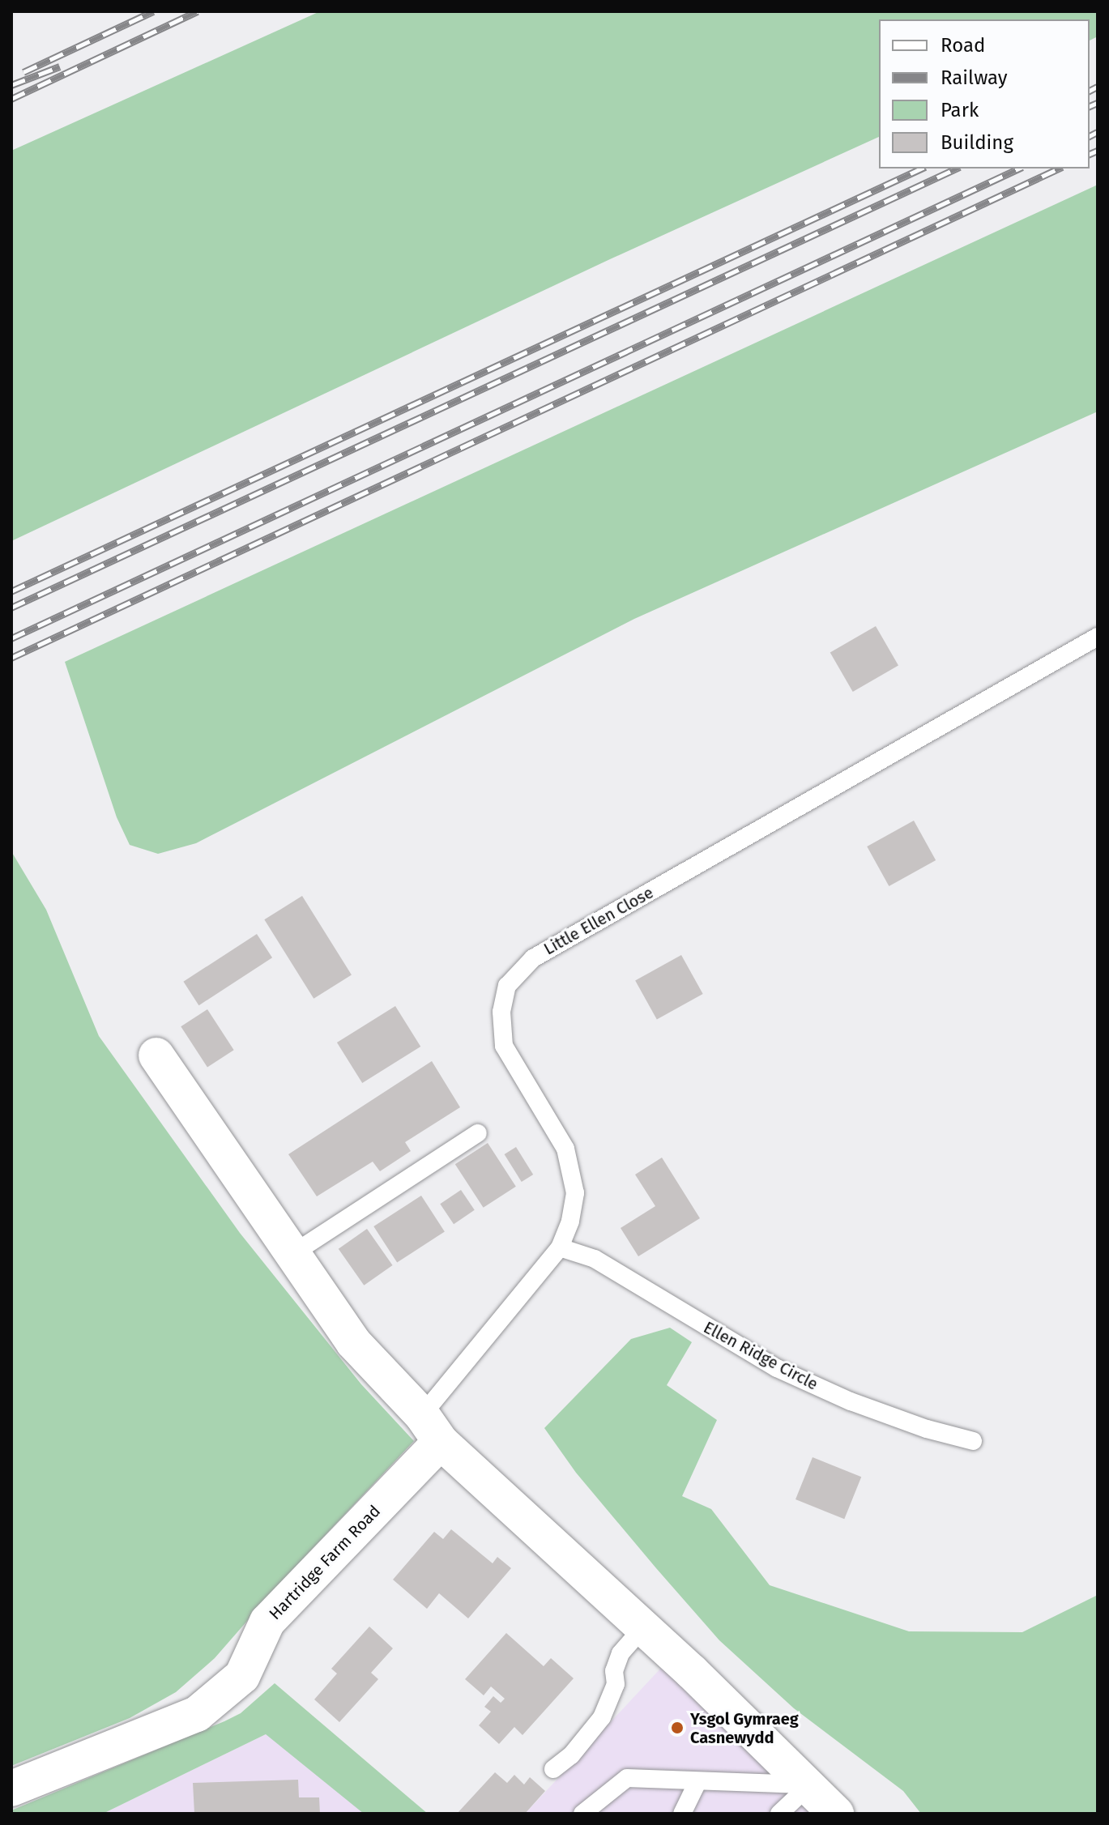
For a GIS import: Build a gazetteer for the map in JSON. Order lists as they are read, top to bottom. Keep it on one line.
{"streets":{"street":["Hartridge Farm Road"],"lane":["Little Ellen Close","Ellen Ridge Circle"]},"crossings":[["Little Ellen Close","Ellen Ridge Circle"],["Little Ellen Close","Hartridge Farm Road"]],"places":["Ysgol Gymraeg Casnewydd"],"legend":["Road","Railway","Park","Building"]}
